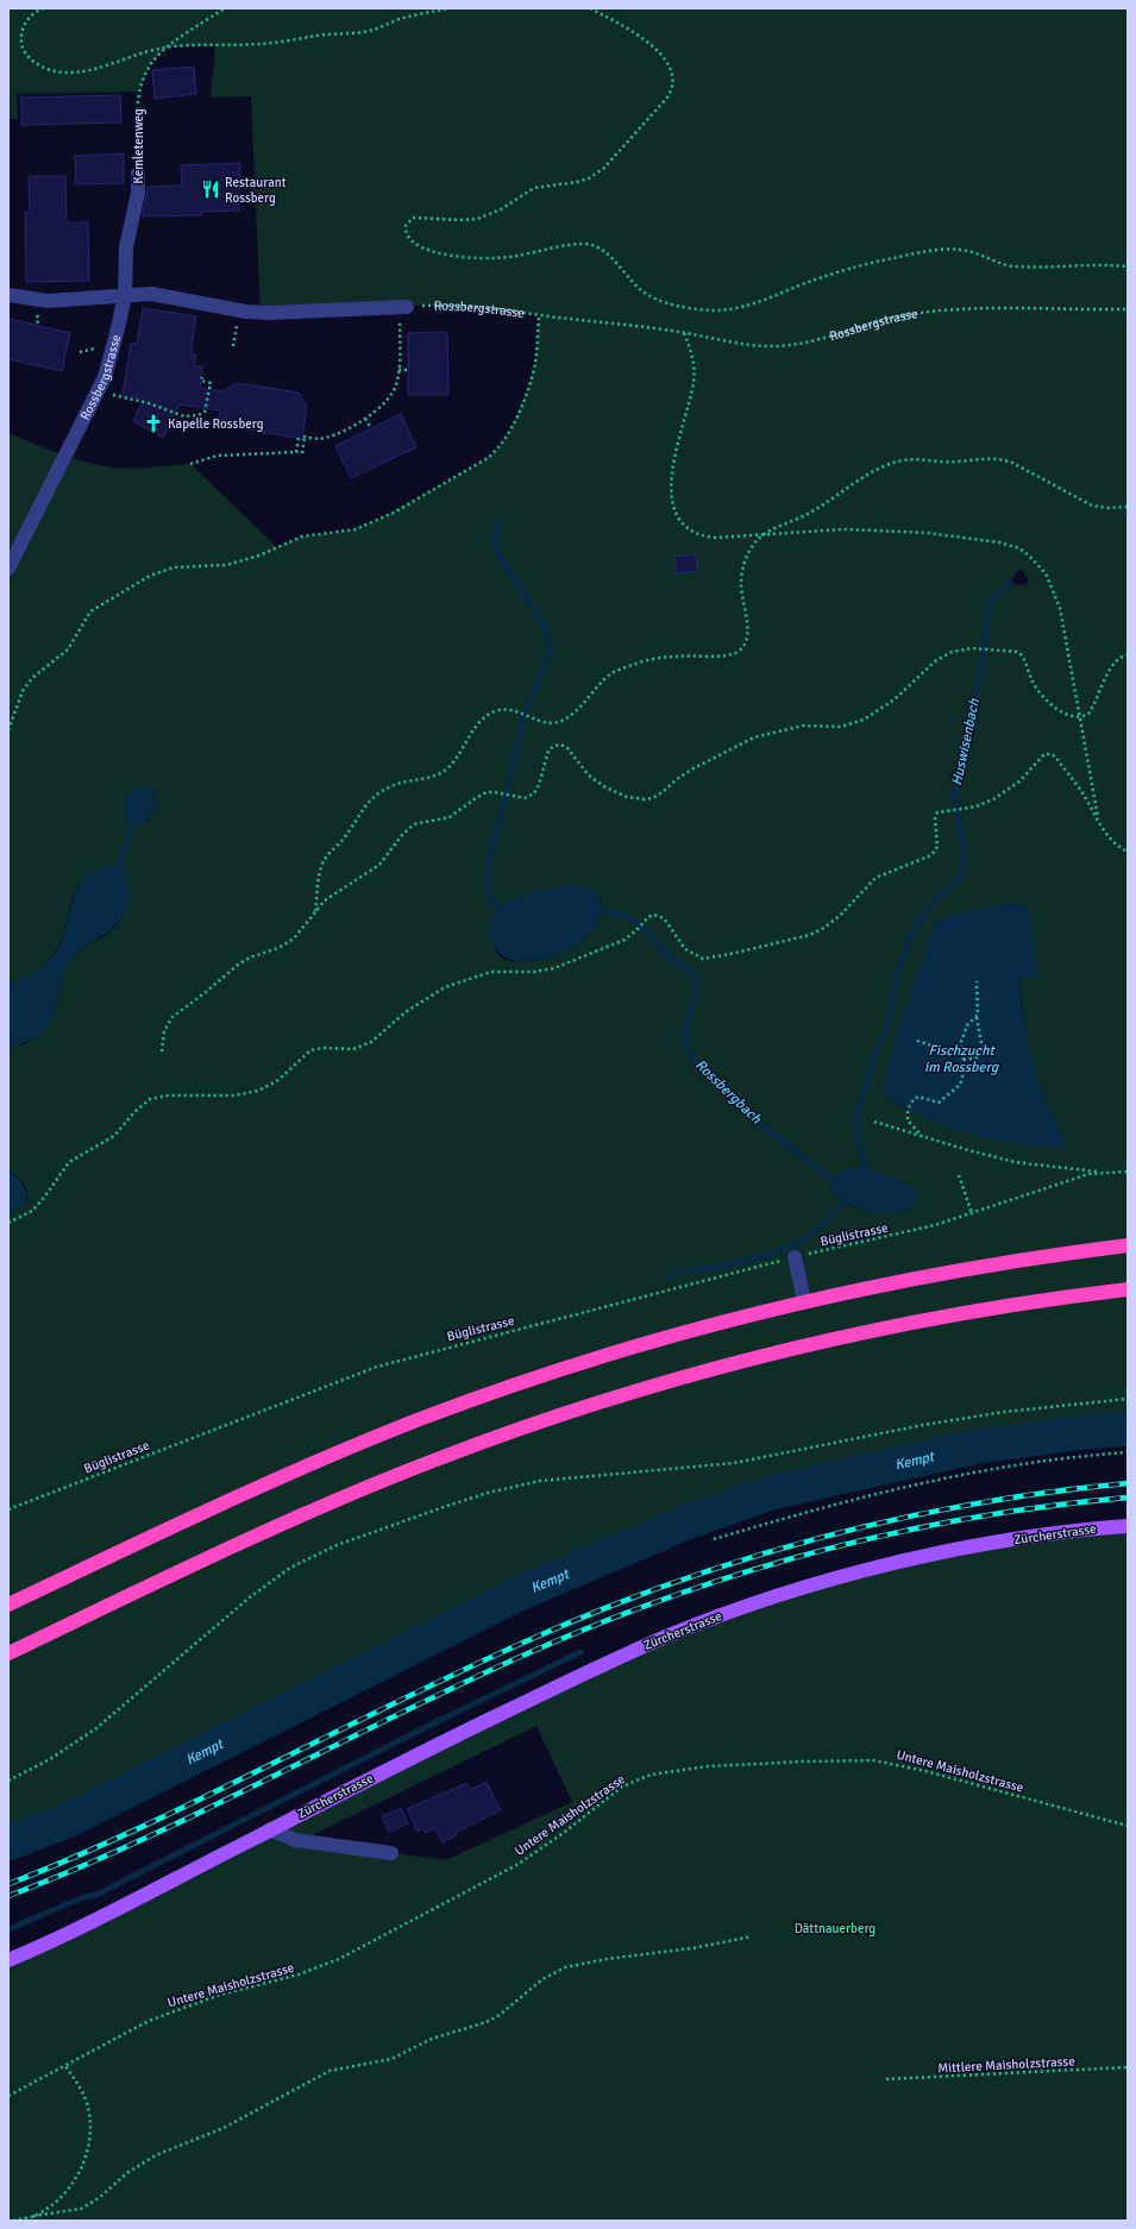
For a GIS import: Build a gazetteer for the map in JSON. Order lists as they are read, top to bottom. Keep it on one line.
{"streets":{"main road":["Zürcherstrasse"],"street":["Kemletenweg","Rossbergstrasse"],"path":["Büglistrasse","Untere Maisholzstrasse","Mittlere Maisholzstrasse"]},"crossings":[["Kemletenweg","Rossbergstrasse"]],"water":["Huswisenbach","Fischzucht im Rossberg","Rossbergbach","Kempt"],"parks":["Dättnauerberg"],"places":{"restaurant":["Restaurant Rossberg"],"church":["Kapelle Rossberg"]}}
